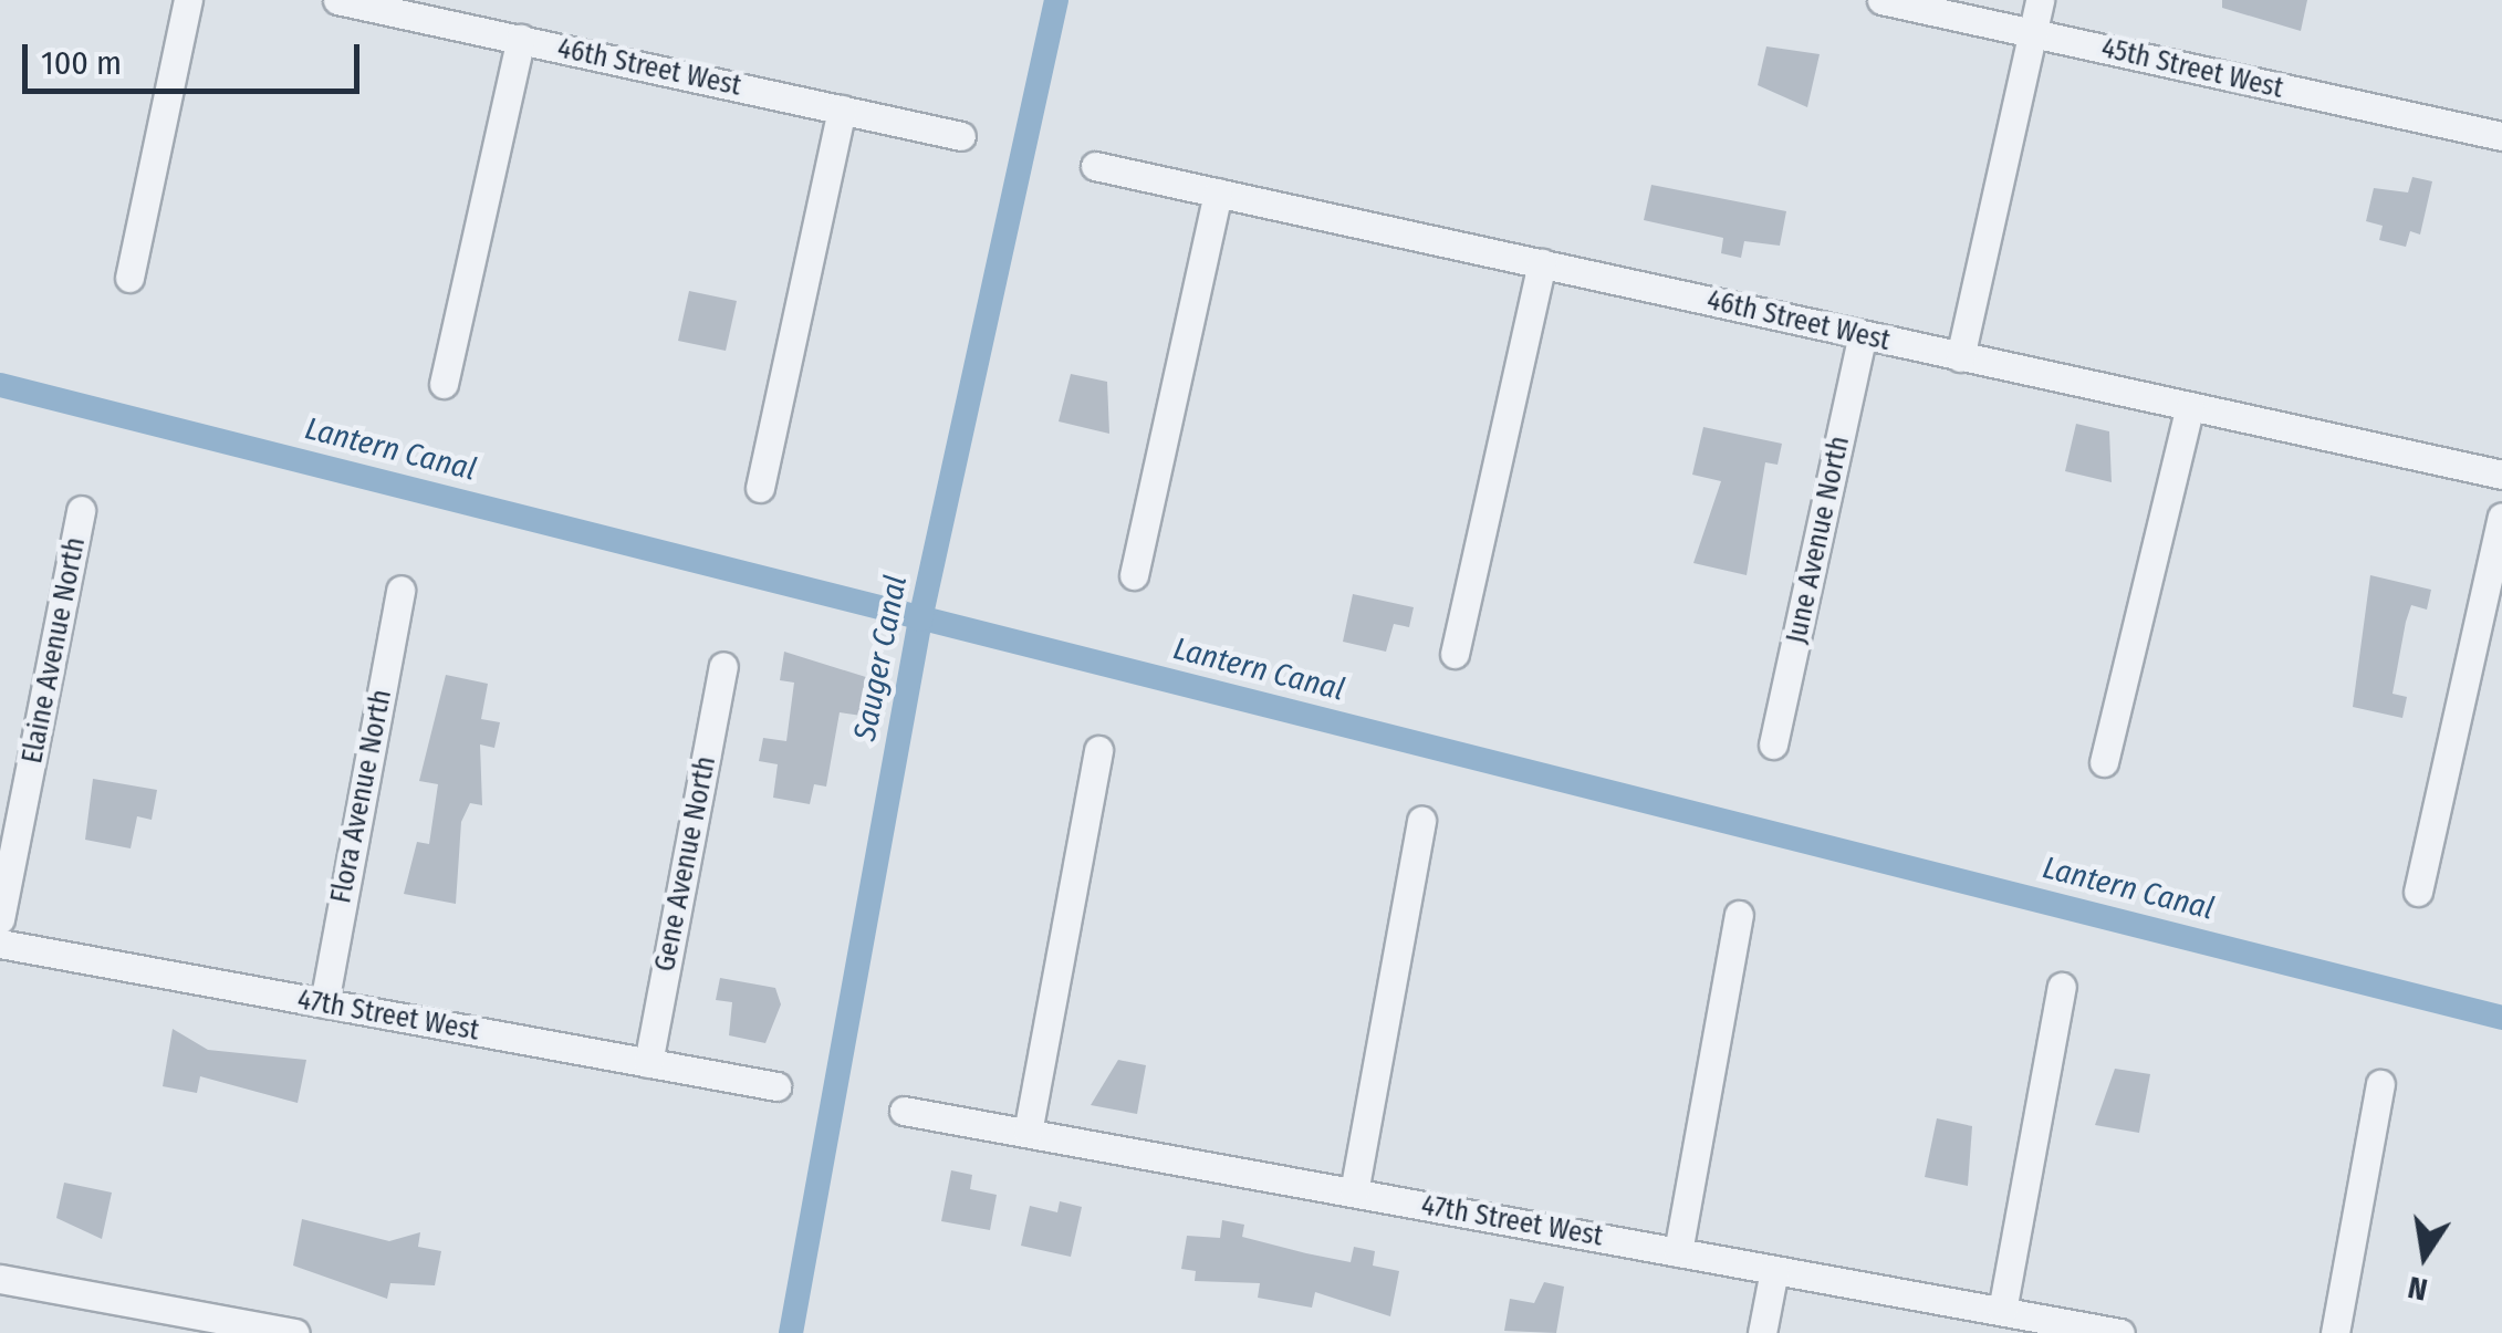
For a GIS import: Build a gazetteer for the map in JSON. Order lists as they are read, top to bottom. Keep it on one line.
{"streets":{"street":["46th Street West","45th Street West","June Avenue North","Elaine Avenue North","Flora Avenue North","Gene Avenue North","47th Street West"]},"crossings":[["46th Street West","June Avenue North"],["Flora Avenue North","47th Street West"],["Gene Avenue North","47th Street West"]],"water":["Lantern Canal","Sauger Canal"],"scale_bar":"100 m","north":"bottom"}
